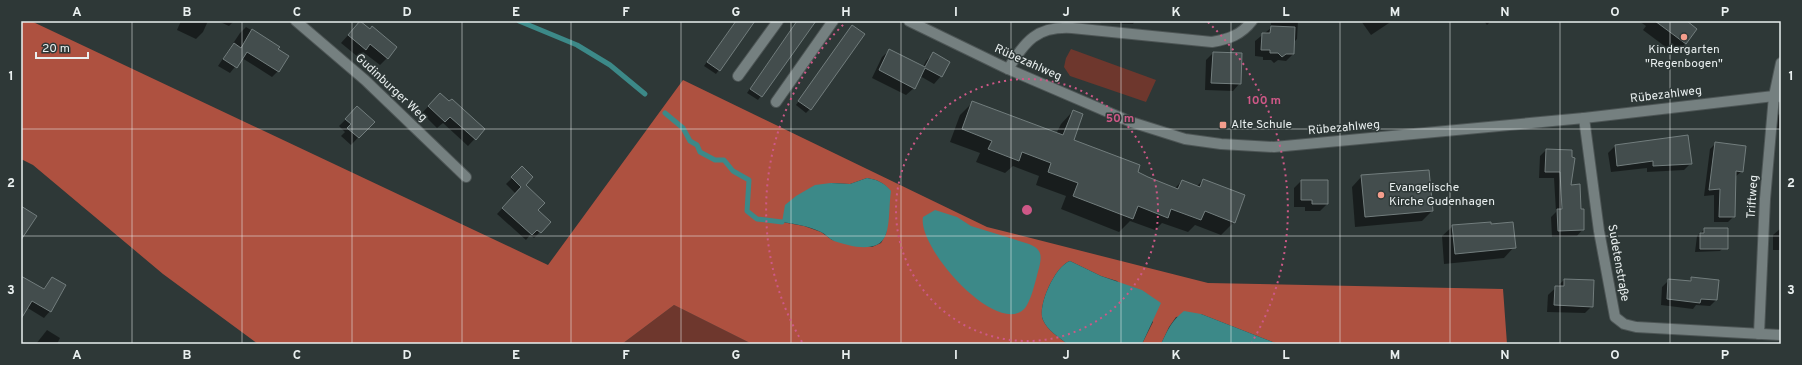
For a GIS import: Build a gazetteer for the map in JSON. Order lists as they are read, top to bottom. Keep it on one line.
{"streets":{"street":["Rübezahlweg","Gudinburger Weg","Triftweg","Sudetenstraße"]},"crossings":[["Rübezahlweg","Triftweg"],["Rübezahlweg","Sudetenstraße"],["Triftweg","Sudetenstraße"]],"places":{"other":["Kindergarten \"Regenbogen\"","Evangelische Kirche Gudenhagen"],"transit":["Alte Schule"]},"scale_bar":"20 m","grid":{"columns":["A","B","C","D","E","F","G","H","I","J","K","L","M","N","O","P"],"rows":["1","2","3"]},"rings":["100 m","50 m"]}
